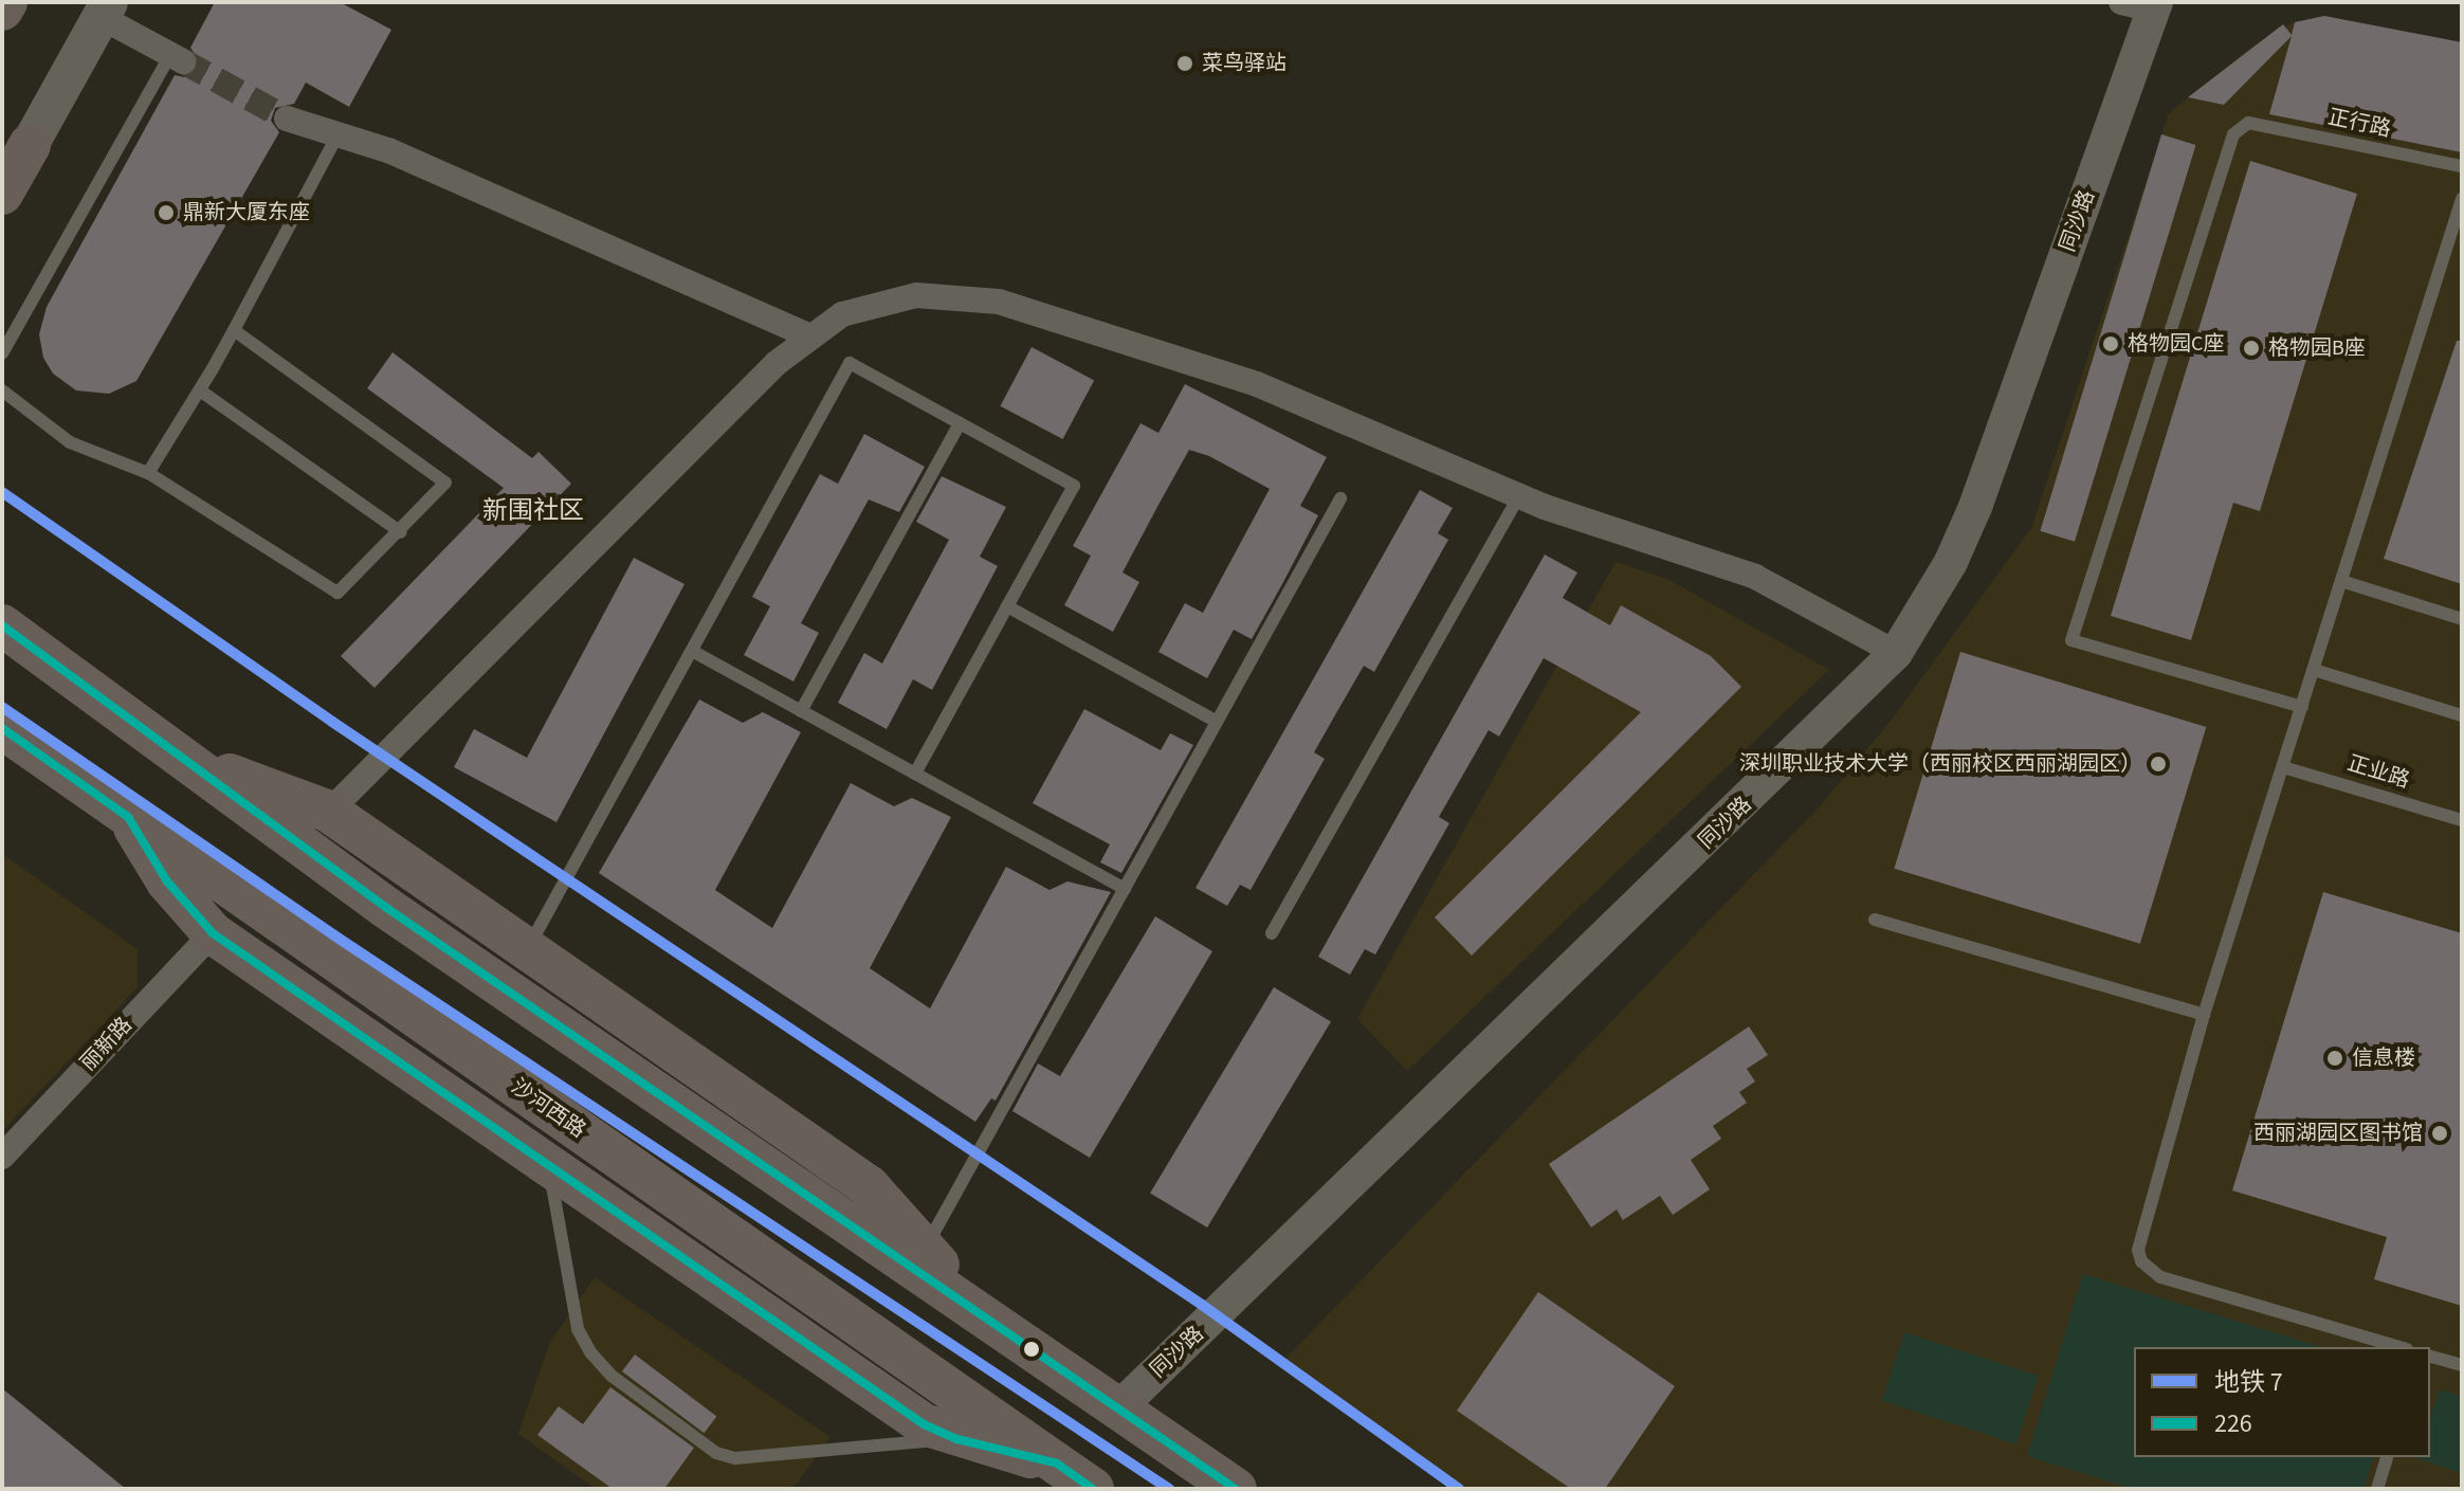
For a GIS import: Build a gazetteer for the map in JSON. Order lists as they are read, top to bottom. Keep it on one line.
{"streets":{"main road":["沙河西路"],"street":["同沙路","丽新路"],"lane":["正行路","正业路"]},"districts":["新围社区"],"places":["菜鸟驿站","鼎新大厦东座","格物园C座","格物园B座","深圳职业技术大学（西丽校区西丽湖园区）","信息楼","西丽湖园区图书馆"],"lines":["metro line 7","transit line 226"],"legend":["地铁 7","226"]}
